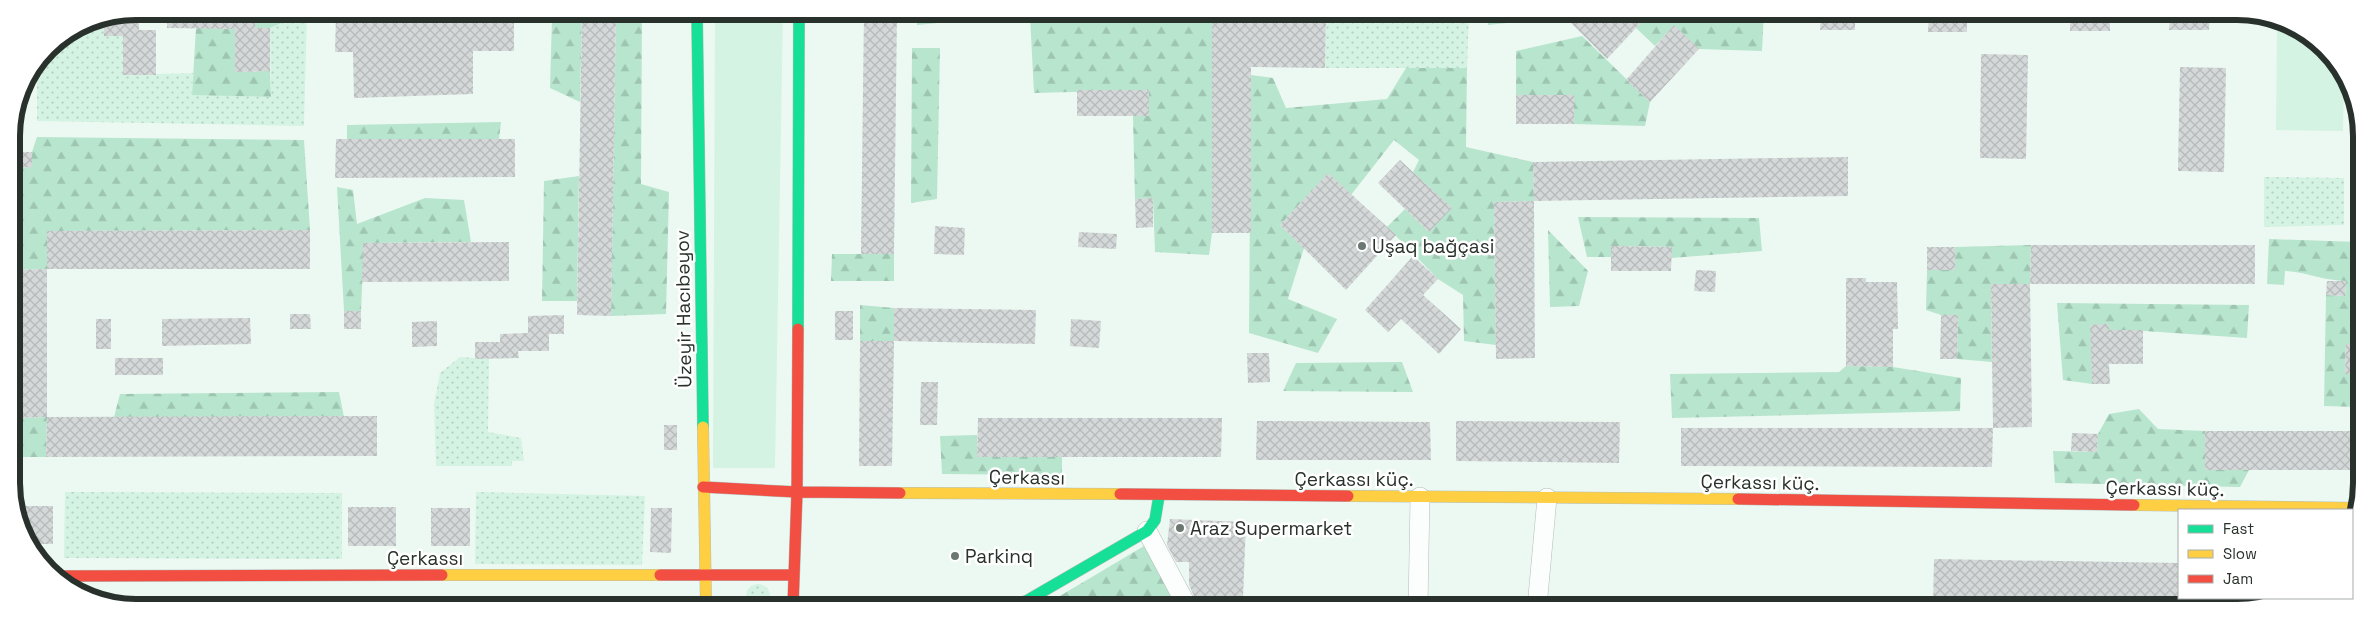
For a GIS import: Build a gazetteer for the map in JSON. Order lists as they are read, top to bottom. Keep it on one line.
{"streets":{"street":["Üzeyir Hacıbəyov","Çerkassı","Çerkassı küç."]},"crossings":[["Üzeyir Hacıbəyov","Çerkassı"],["Çerkassı","Çerkassı küç."]],"places":["Uşaq bağçasi","Araz Supermarket","Parkinq"],"legend":["Fast","Slow","Jam"]}
